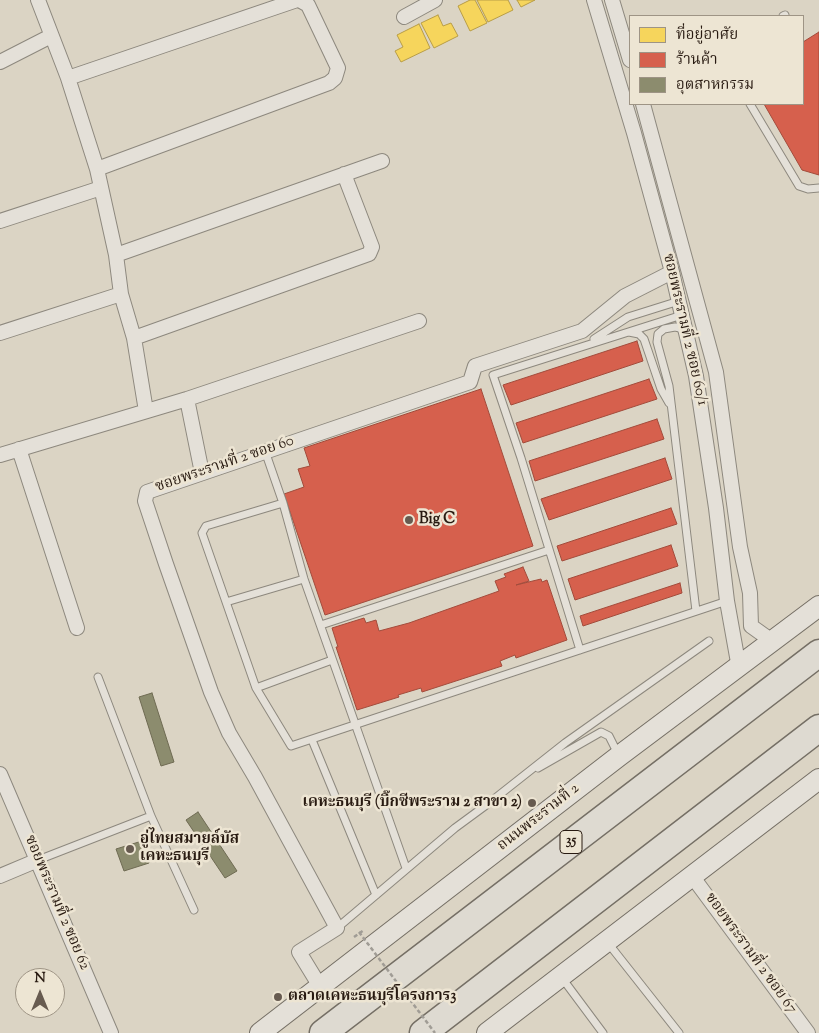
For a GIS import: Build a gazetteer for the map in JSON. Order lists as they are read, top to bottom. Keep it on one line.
{"streets":{"highway":["35"],"main road":["ถนนพระรามที่ 2"],"street":["ซอยพระรามที่ 2 ซอย 60/1","ซอยพระรามที่ 2 ซอย 60","ซอยพระรามที่ 2 ซอย 62","ซอยพระรามที่ 2 ซอย 67"]},"crossings":[["ซอยพระรามที่ 2 ซอย 60/1","ซอยพระรามที่ 2 ซอย 60"],["ซอยพระรามที่ 2 ซอย 60/1","ถนนพระรามที่ 2"]],"places":["Big C","เคหะธนบุรี (บิ๊กซีพระราม 2 สาขา 2)","อู่ไทยสมายล์บัส เคหะธนบุรี","ตลาดเคหะธนบุรีโครงการ3"],"legend":["ที่อยู่อาศัย","ร้านค้า","อุตสาหกรรม"],"north":"top"}
